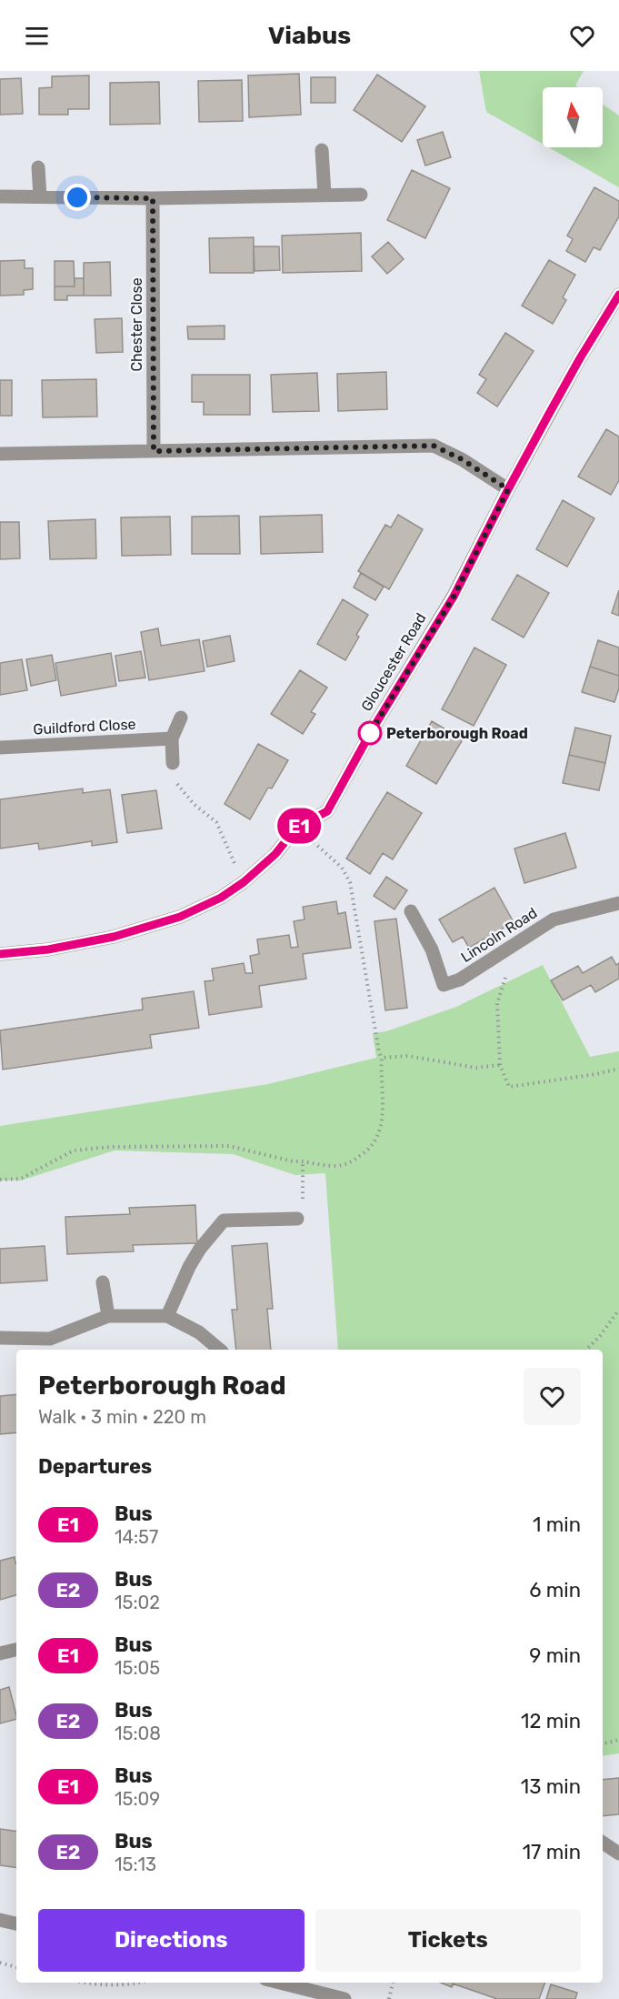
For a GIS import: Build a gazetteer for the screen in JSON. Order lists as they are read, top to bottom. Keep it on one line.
{"streets":{"street":["Chester Close","Gloucester Road","Guildford Close","Lincoln Road"]},"places":["Peterborough Road"],"lines":["bus line E1"],"north":"top","page":{"header":"Viabus","on_map":"E1","heading":[["Peterborough Road","Walk · 3 min · 220 m"],"Departures"],"list":[{"mark":"E1","name":"Bus","note":"14:57","value":"1 min"},{"mark":"E2","name":"Bus","note":"15:02","value":"6 min"},{"mark":"E1","name":"Bus","note":"15:05","value":"9 min"},{"mark":"E2","name":"Bus","note":"15:08","value":"12 min"},{"mark":"E1","name":"Bus","note":"15:09","value":"13 min"},{"mark":"E2","name":"Bus","note":"15:13","value":"17 min"}],"buttons":["Directions","Tickets"]}}
